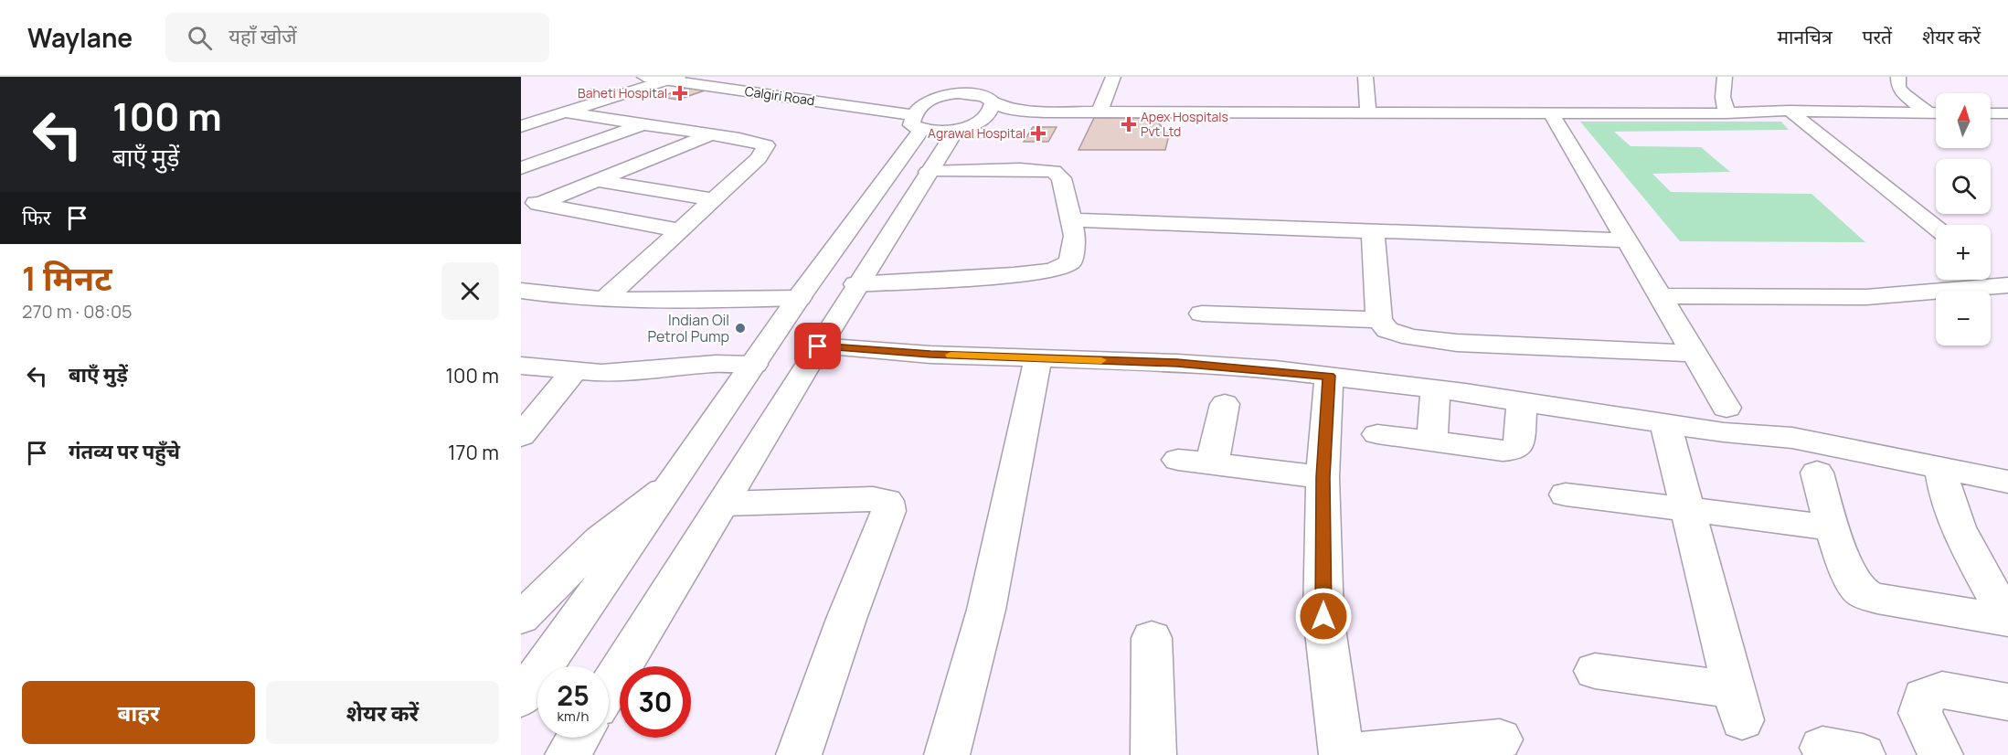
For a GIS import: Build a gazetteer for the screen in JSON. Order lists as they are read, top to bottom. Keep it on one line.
{"streets":{"street":["Calgiri Road"]},"places":{"health":["Baheti Hospital","Apex Hospitals Pvt Ltd","Agrawal Hospital"],"other":["Indian Oil Petrol Pump"]},"north":"top","page":{"header":"Waylane","search":"यहाँ खोजें","nav":["मानचित्र","परतें","शेयर करें"],"turn":["100 m","बाएँ मुड़ें"],"map_buttons":["+","−"],"then":"फिर","heading":["1 मिनट","270 m · 08:05"],"list":[{"name":"बाएँ मुड़ें","value":"100 m"},{"name":"गंतव्य पर पहुँचे","value":"170 m"}],"speed":"25 km/h","limit":"30","buttons":["बाहर","शेयर करें"]}}
